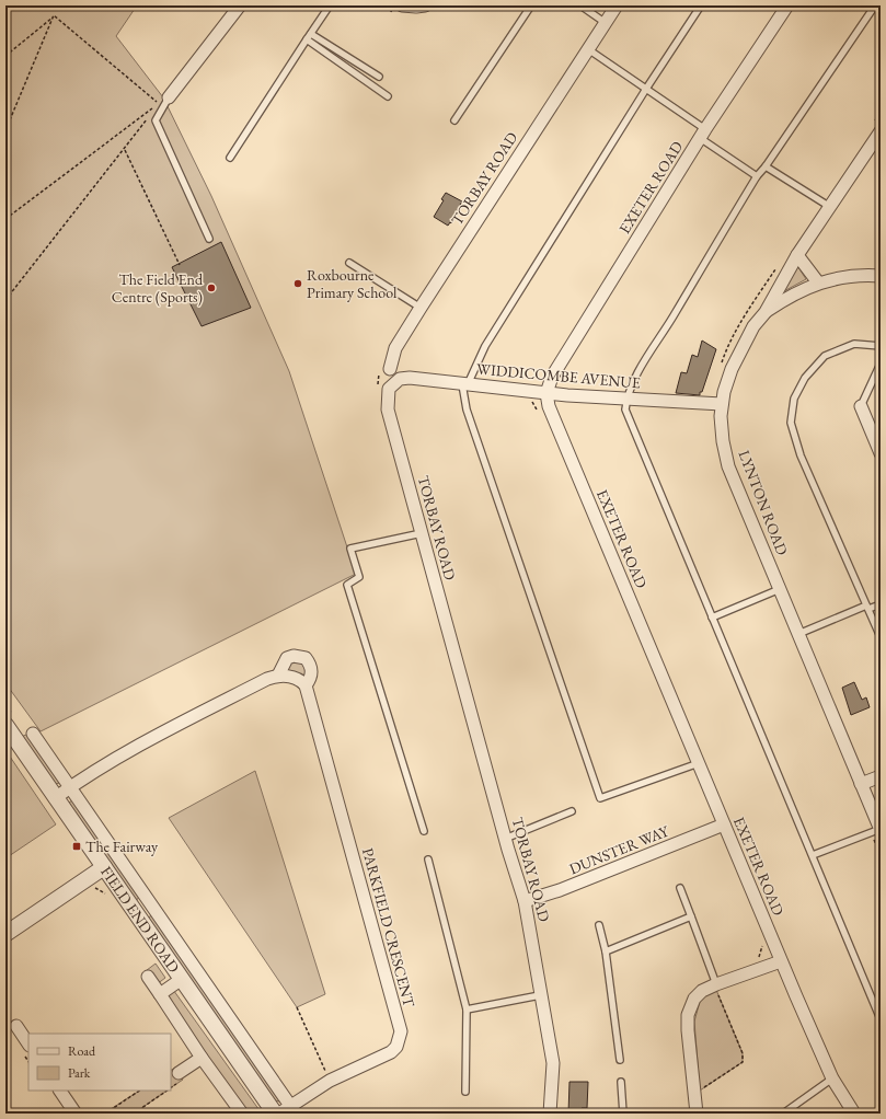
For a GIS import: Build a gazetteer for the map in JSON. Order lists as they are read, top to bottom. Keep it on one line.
{"streets":{"street":["TORBAY ROAD","EXETER ROAD","WIDDICOMBE AVENUE","LYNTON ROAD","DUNSTER WAY","FIELD END ROAD","PARKFIELD CRESCENT"]},"crossings":[["TORBAY ROAD","WIDDICOMBE AVENUE"],["TORBAY ROAD","DUNSTER WAY"],["EXETER ROAD","WIDDICOMBE AVENUE"],["EXETER ROAD","DUNSTER WAY"],["WIDDICOMBE AVENUE","LYNTON ROAD"]],"places":{"other":["Roxbourne Primary School","The Field End Centre (Sports)"],"transit":["The Fairway"]},"legend":["Road","Park"]}
